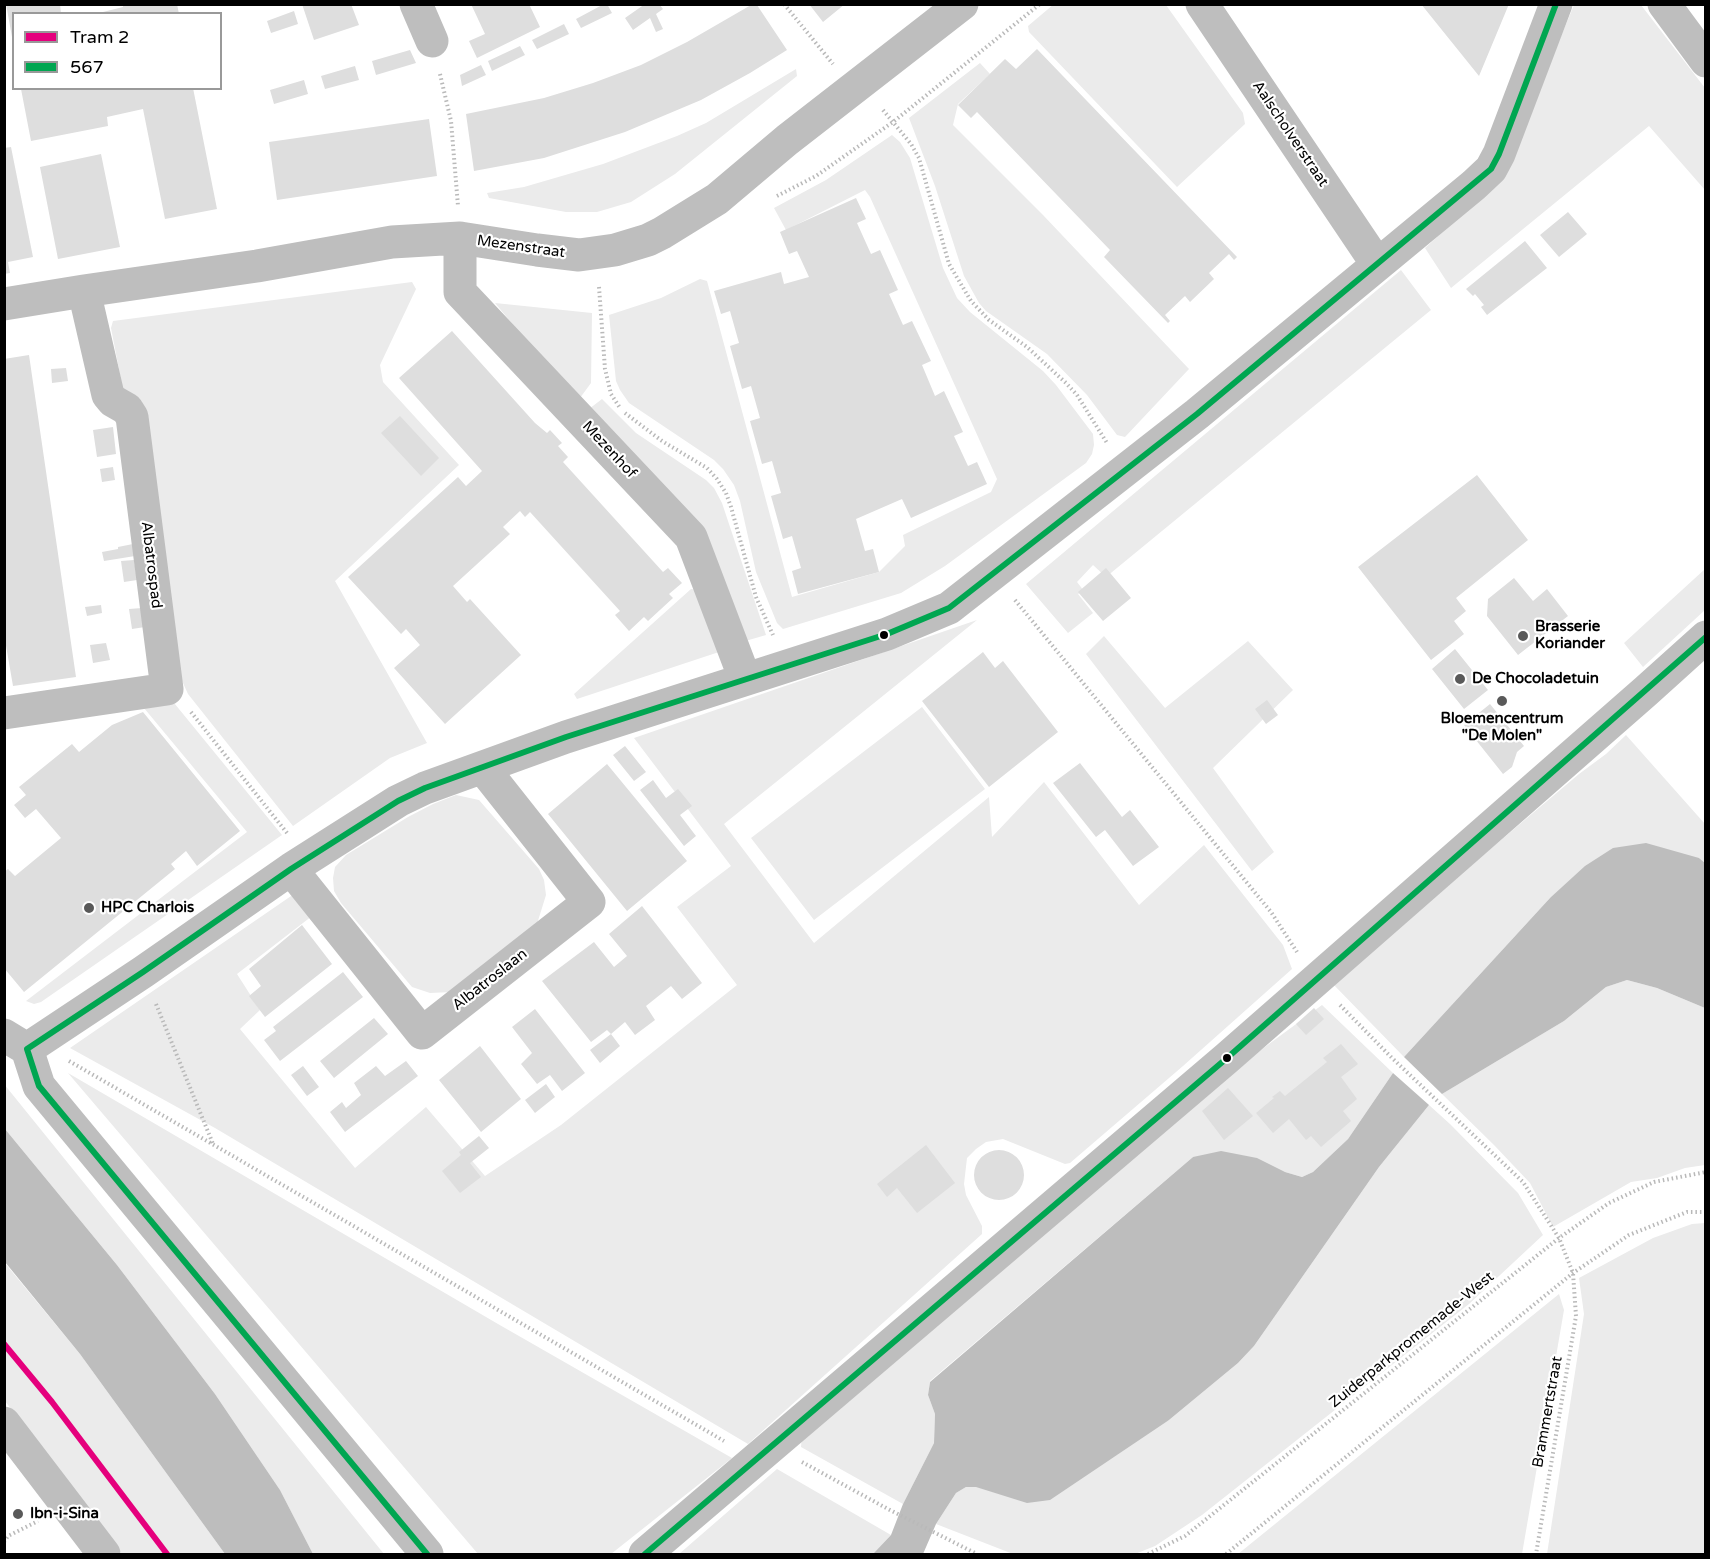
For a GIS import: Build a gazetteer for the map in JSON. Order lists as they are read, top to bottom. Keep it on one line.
{"streets":{"street":["Aalscholverstraat","Mezenstraat","Mezenhof","Albatrospad","Albatroslaan"],"path":["Zuiderparkpromemade-West","Brammertstraat"]},"crossings":[["Mezenstraat","Mezenhof"],["Mezenstraat","Albatrospad"],["Zuiderparkpromemade-West","Brammertstraat"]],"places":["Brasserie Koriander","De Chocoladetuin","Bloemencentrum \"De Molen\"","HPC Charlois","Ibn-i-Sina"],"lines":["transit line 567","tram line 2"],"legend":["Tram 2","567"]}
